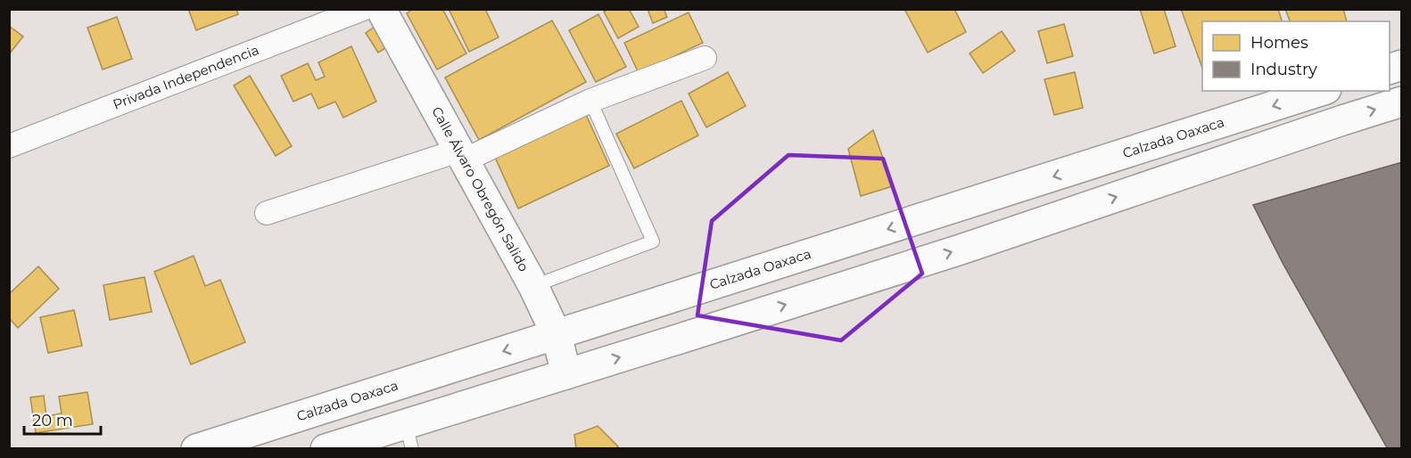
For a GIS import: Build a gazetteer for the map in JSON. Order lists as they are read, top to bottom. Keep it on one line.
{"streets":{"main road":["Calzada Oaxaca","Calle Álvaro Obregón Salido"],"street":["Privada Independencia"]},"crossings":[["Calzada Oaxaca","Calle Álvaro Obregón Salido"]],"legend":["Homes","Industry"],"scale_bar":"20 m"}
